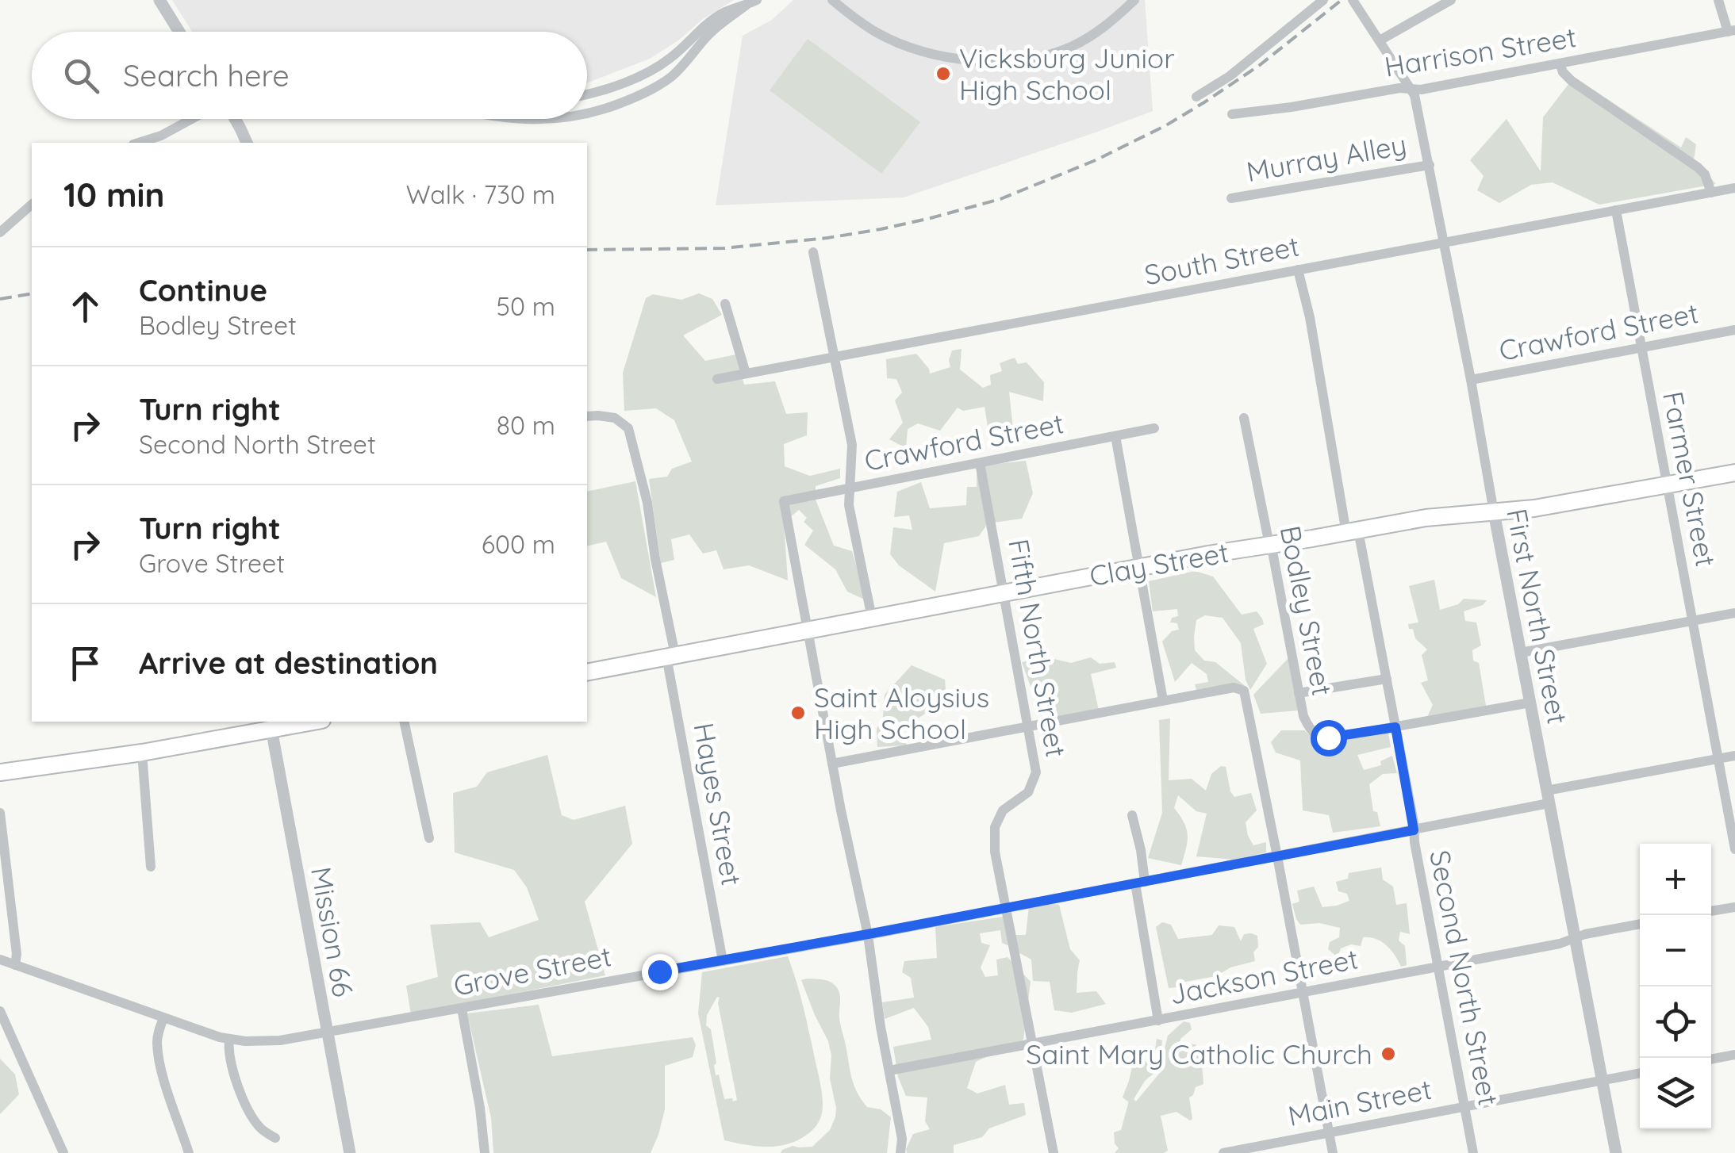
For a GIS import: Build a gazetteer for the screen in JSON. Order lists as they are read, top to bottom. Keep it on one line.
{"streets":{"main road":["Clay Street"],"street":["Harrison Street","Murray Alley","South Street","Crawford Street","Farmer Street","Bodley Street","First North Street","Fifth North Street","Hayes Street","Mission 66","Grove Street","Jackson Street","Second North Street","Main Street"]},"crossings":[["Harrison Street","First North Street"],["Murray Alley","First North Street"],["South Street","Farmer Street"],["South Street","First North Street"],["South Street","Second North Street"],["Crawford Street","Farmer Street"],["Crawford Street","Clay Street"],["Crawford Street","First North Street"],["Crawford Street","Fifth North Street"],["Farmer Street","Clay Street"],["Farmer Street","Grove Street"],["Clay Street","Bodley Street"],["Clay Street","First North Street"],["Clay Street","Fifth North Street"],["Clay Street","Hayes Street"],["Clay Street","Second North Street"],["Bodley Street","First North Street"],["Bodley Street","Second North Street"],["First North Street","Grove Street"],["First North Street","Jackson Street"],["First North Street","Main Street"],["Fifth North Street","Grove Street"],["Fifth North Street","Jackson Street"],["Hayes Street","Grove Street"],["Mission 66","Grove Street"],["Grove Street","Second North Street"],["Jackson Street","Second North Street"],["Second North Street","Main Street"]],"places":["Vicksburg Junior High School","Saint Aloysius High School","Saint Mary Catholic Church"],"page":{"search":"Search here","heading":["10 min","Walk · 730 m"],"list":[["Continue","Bodley Street","50 m"],["Turn right","Second North Street","80 m"],["Turn right","Grove Street","600 m"],"Arrive at destination"],"map_buttons":["+","−"]}}
